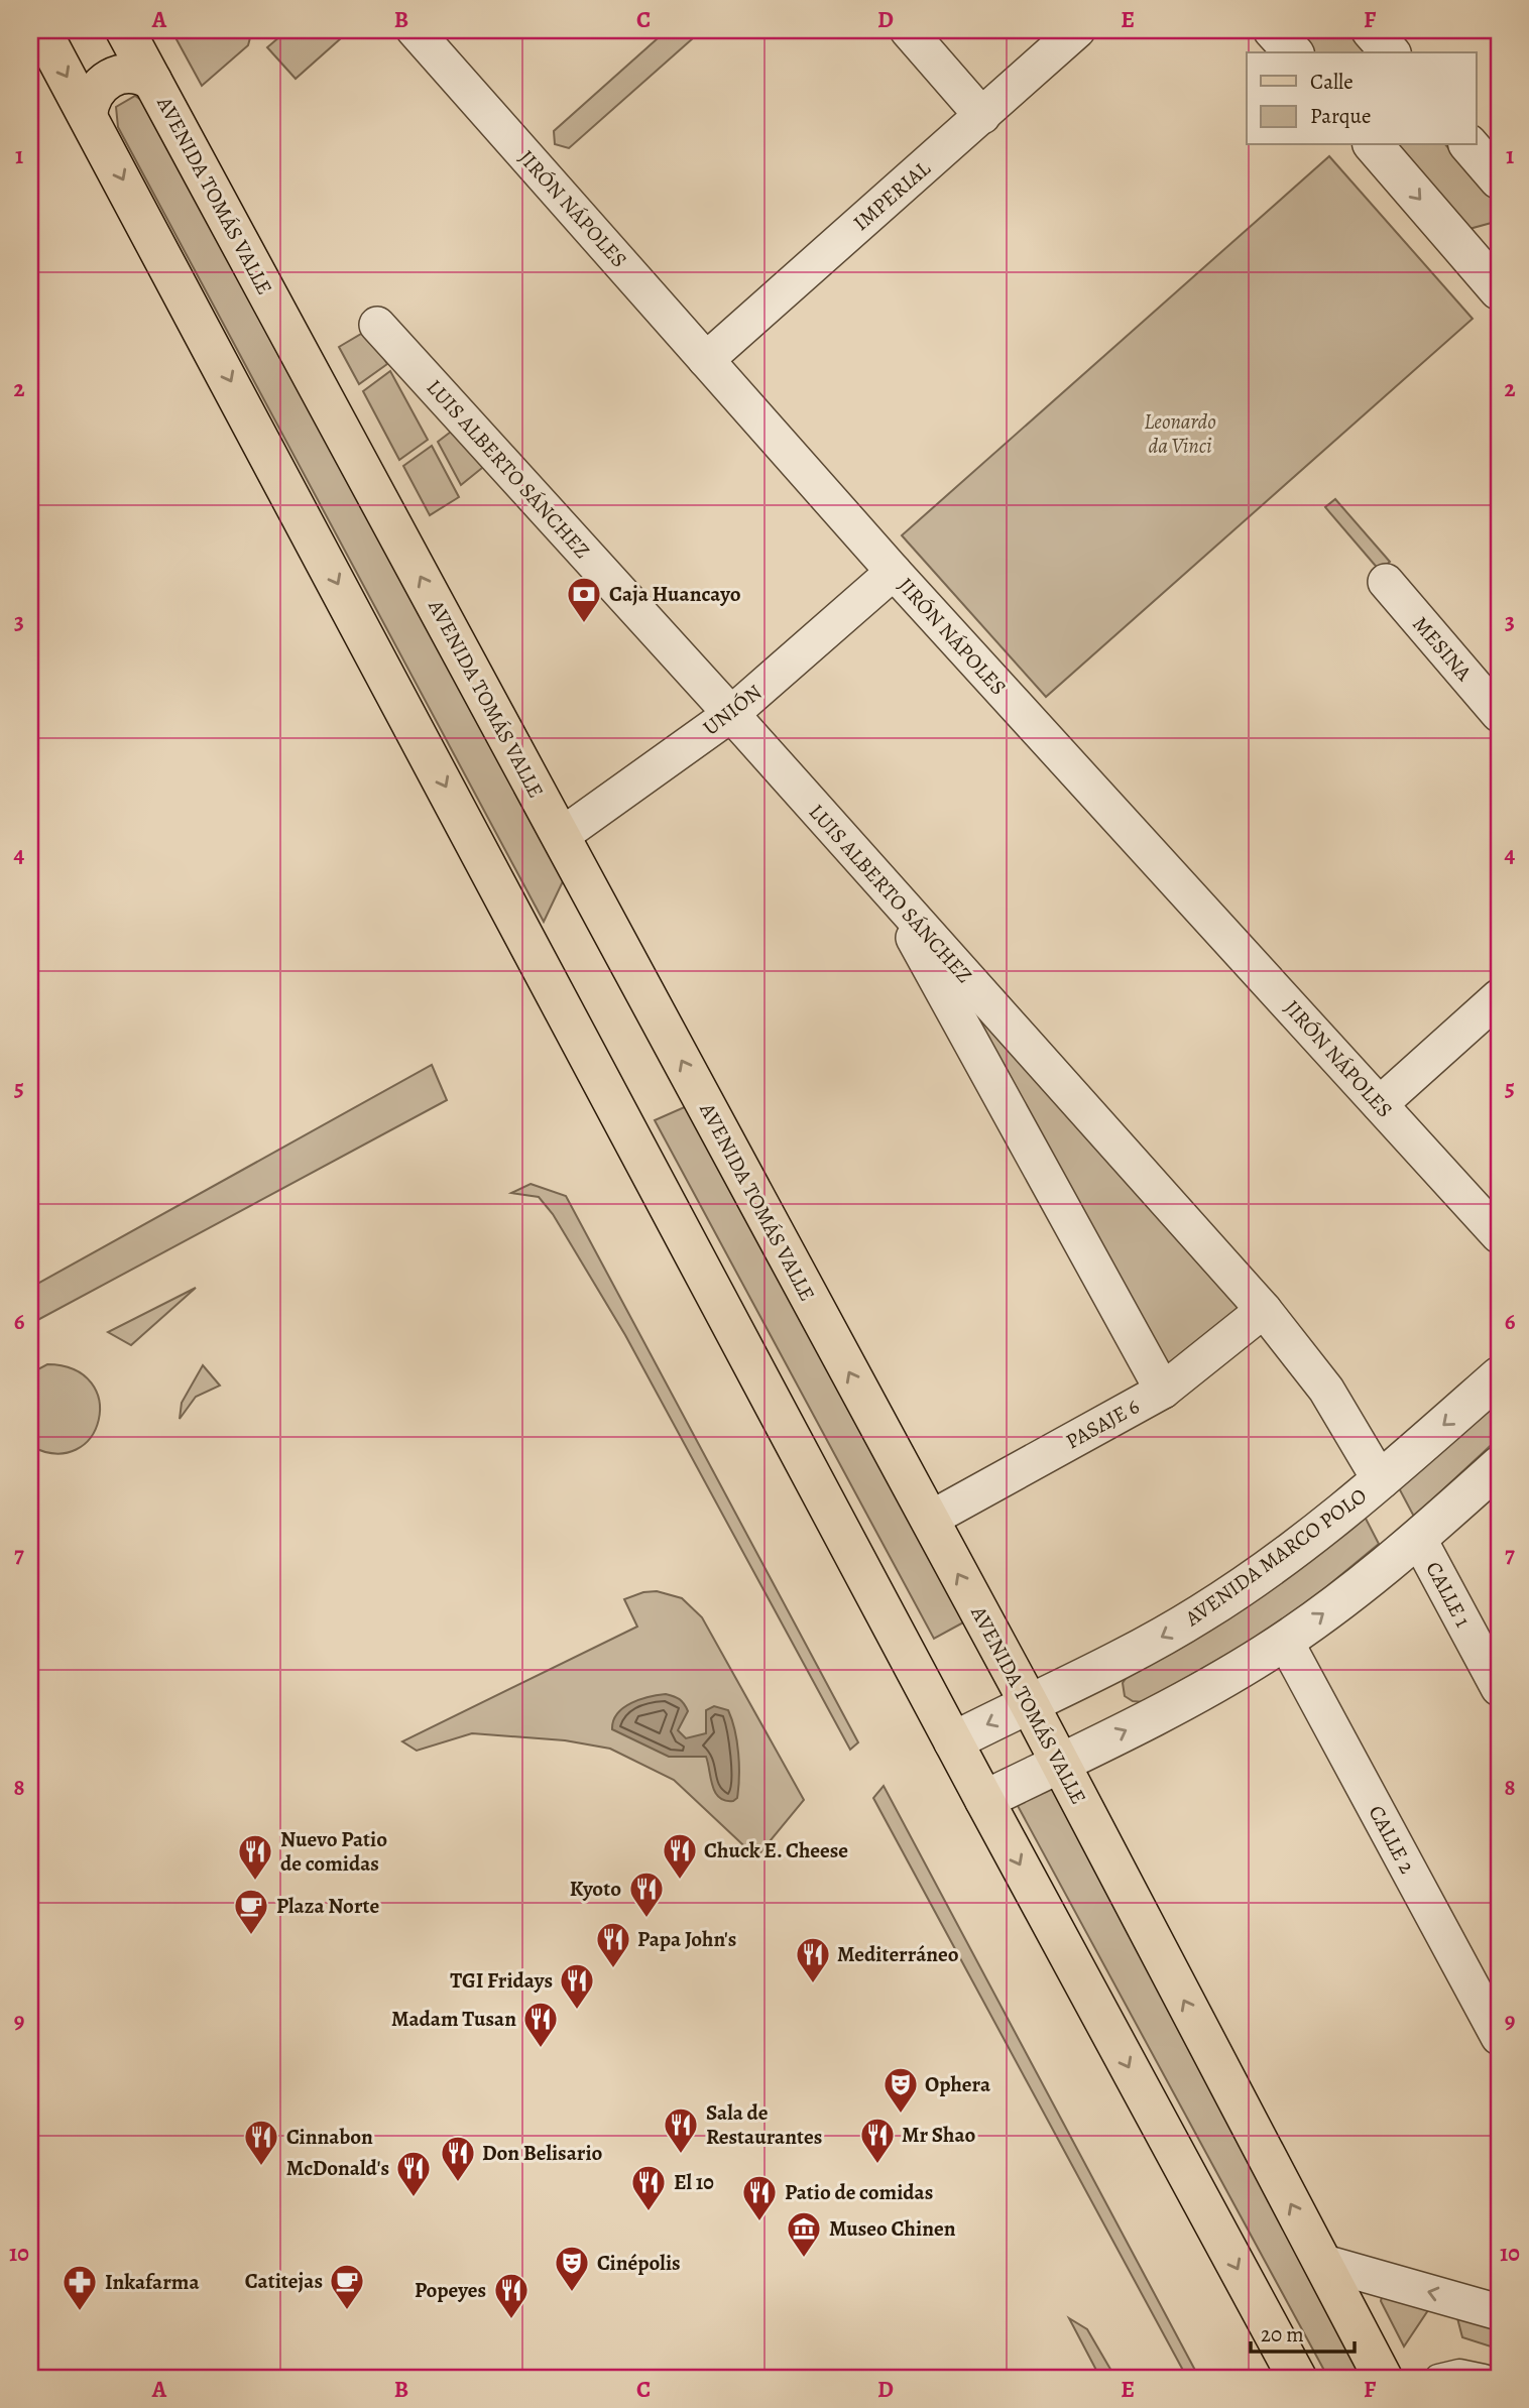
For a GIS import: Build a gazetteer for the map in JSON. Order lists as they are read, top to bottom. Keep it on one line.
{"streets":{"main road":["AVENIDA TOMÁS VALLE"],"street":["IMPERIAL","JIRÓN NÁPOLES","LUIS ALBERTO SÁNCHEZ","MESINA","UNIÓN","PASAJE 6","AVENIDA MARCO POLO","CALLE 1","CALLE 2"]},"crossings":[["AVENIDA TOMÁS VALLE","UNIÓN"],["AVENIDA TOMÁS VALLE","PASAJE 6"],["AVENIDA TOMÁS VALLE","AVENIDA MARCO POLO"],["IMPERIAL","JIRÓN NÁPOLES"],["JIRÓN NÁPOLES","UNIÓN"],["LUIS ALBERTO SÁNCHEZ","UNIÓN"],["LUIS ALBERTO SÁNCHEZ","PASAJE 6"],["LUIS ALBERTO SÁNCHEZ","AVENIDA MARCO POLO"]],"parks":["Leonardo da Vinci"],"places":{"bank":["Caja Huancayo"],"restaurant":["Chuck E. Cheese","Nuevo Patio de comidas","Kyoto","Papa John's","Mediterráneo","TGI Fridays","Madam Tusan","Sala de Restaurantes","Mr Shao","Cinnabon","Don Belisario","McDonald's","El 10","Patio de comidas","Popeyes"],"cafe":["Plaza Norte","Catitejas"],"theatre":["Ophera","Cinépolis"],"museum":["Museo Chinen"],"pharmacy":["Inkafarma"]},"legend":["Calle","Parque"],"scale_bar":"20 m","grid":{"columns":["A","B","C","D","E","F"],"rows":["1","2","3","4","5","6","7","8","9","10"]}}
